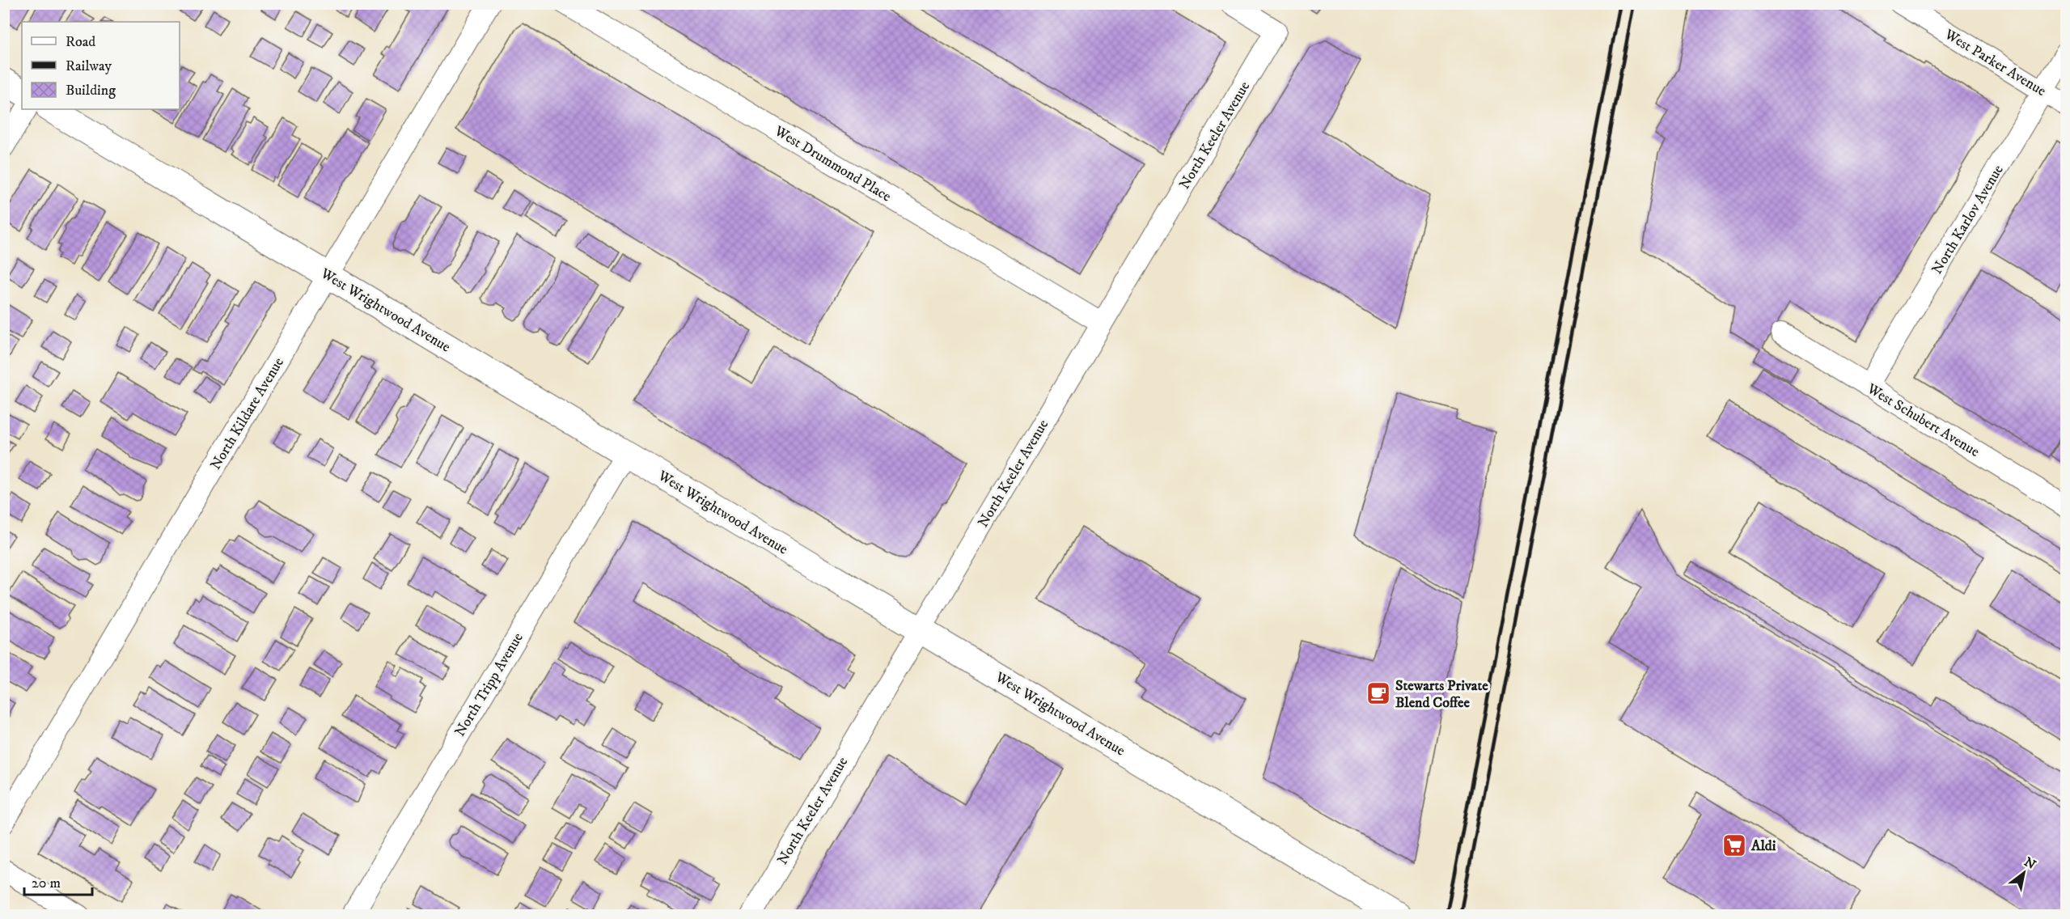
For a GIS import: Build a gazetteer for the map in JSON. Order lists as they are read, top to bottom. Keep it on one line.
{"streets":{"street":["West Parker Avenue","North Keeler Avenue","West Drummond Place","North Karlov Avenue","West Wrightwood Avenue","North Kildare Avenue","West Schubert Avenue","North Tripp Avenue"]},"crossings":[["West Parker Avenue","North Karlov Avenue"],["North Keeler Avenue","West Drummond Place"],["North Keeler Avenue","West Wrightwood Avenue"],["North Karlov Avenue","West Schubert Avenue"],["West Wrightwood Avenue","North Kildare Avenue"],["West Wrightwood Avenue","North Tripp Avenue"]],"places":{"cafe":["Stewarts Private Blend Coffee"],"supermarket":["Aldi"]},"legend":["Road","Railway","Building"],"scale_bar":"20 m","north":"top right"}
